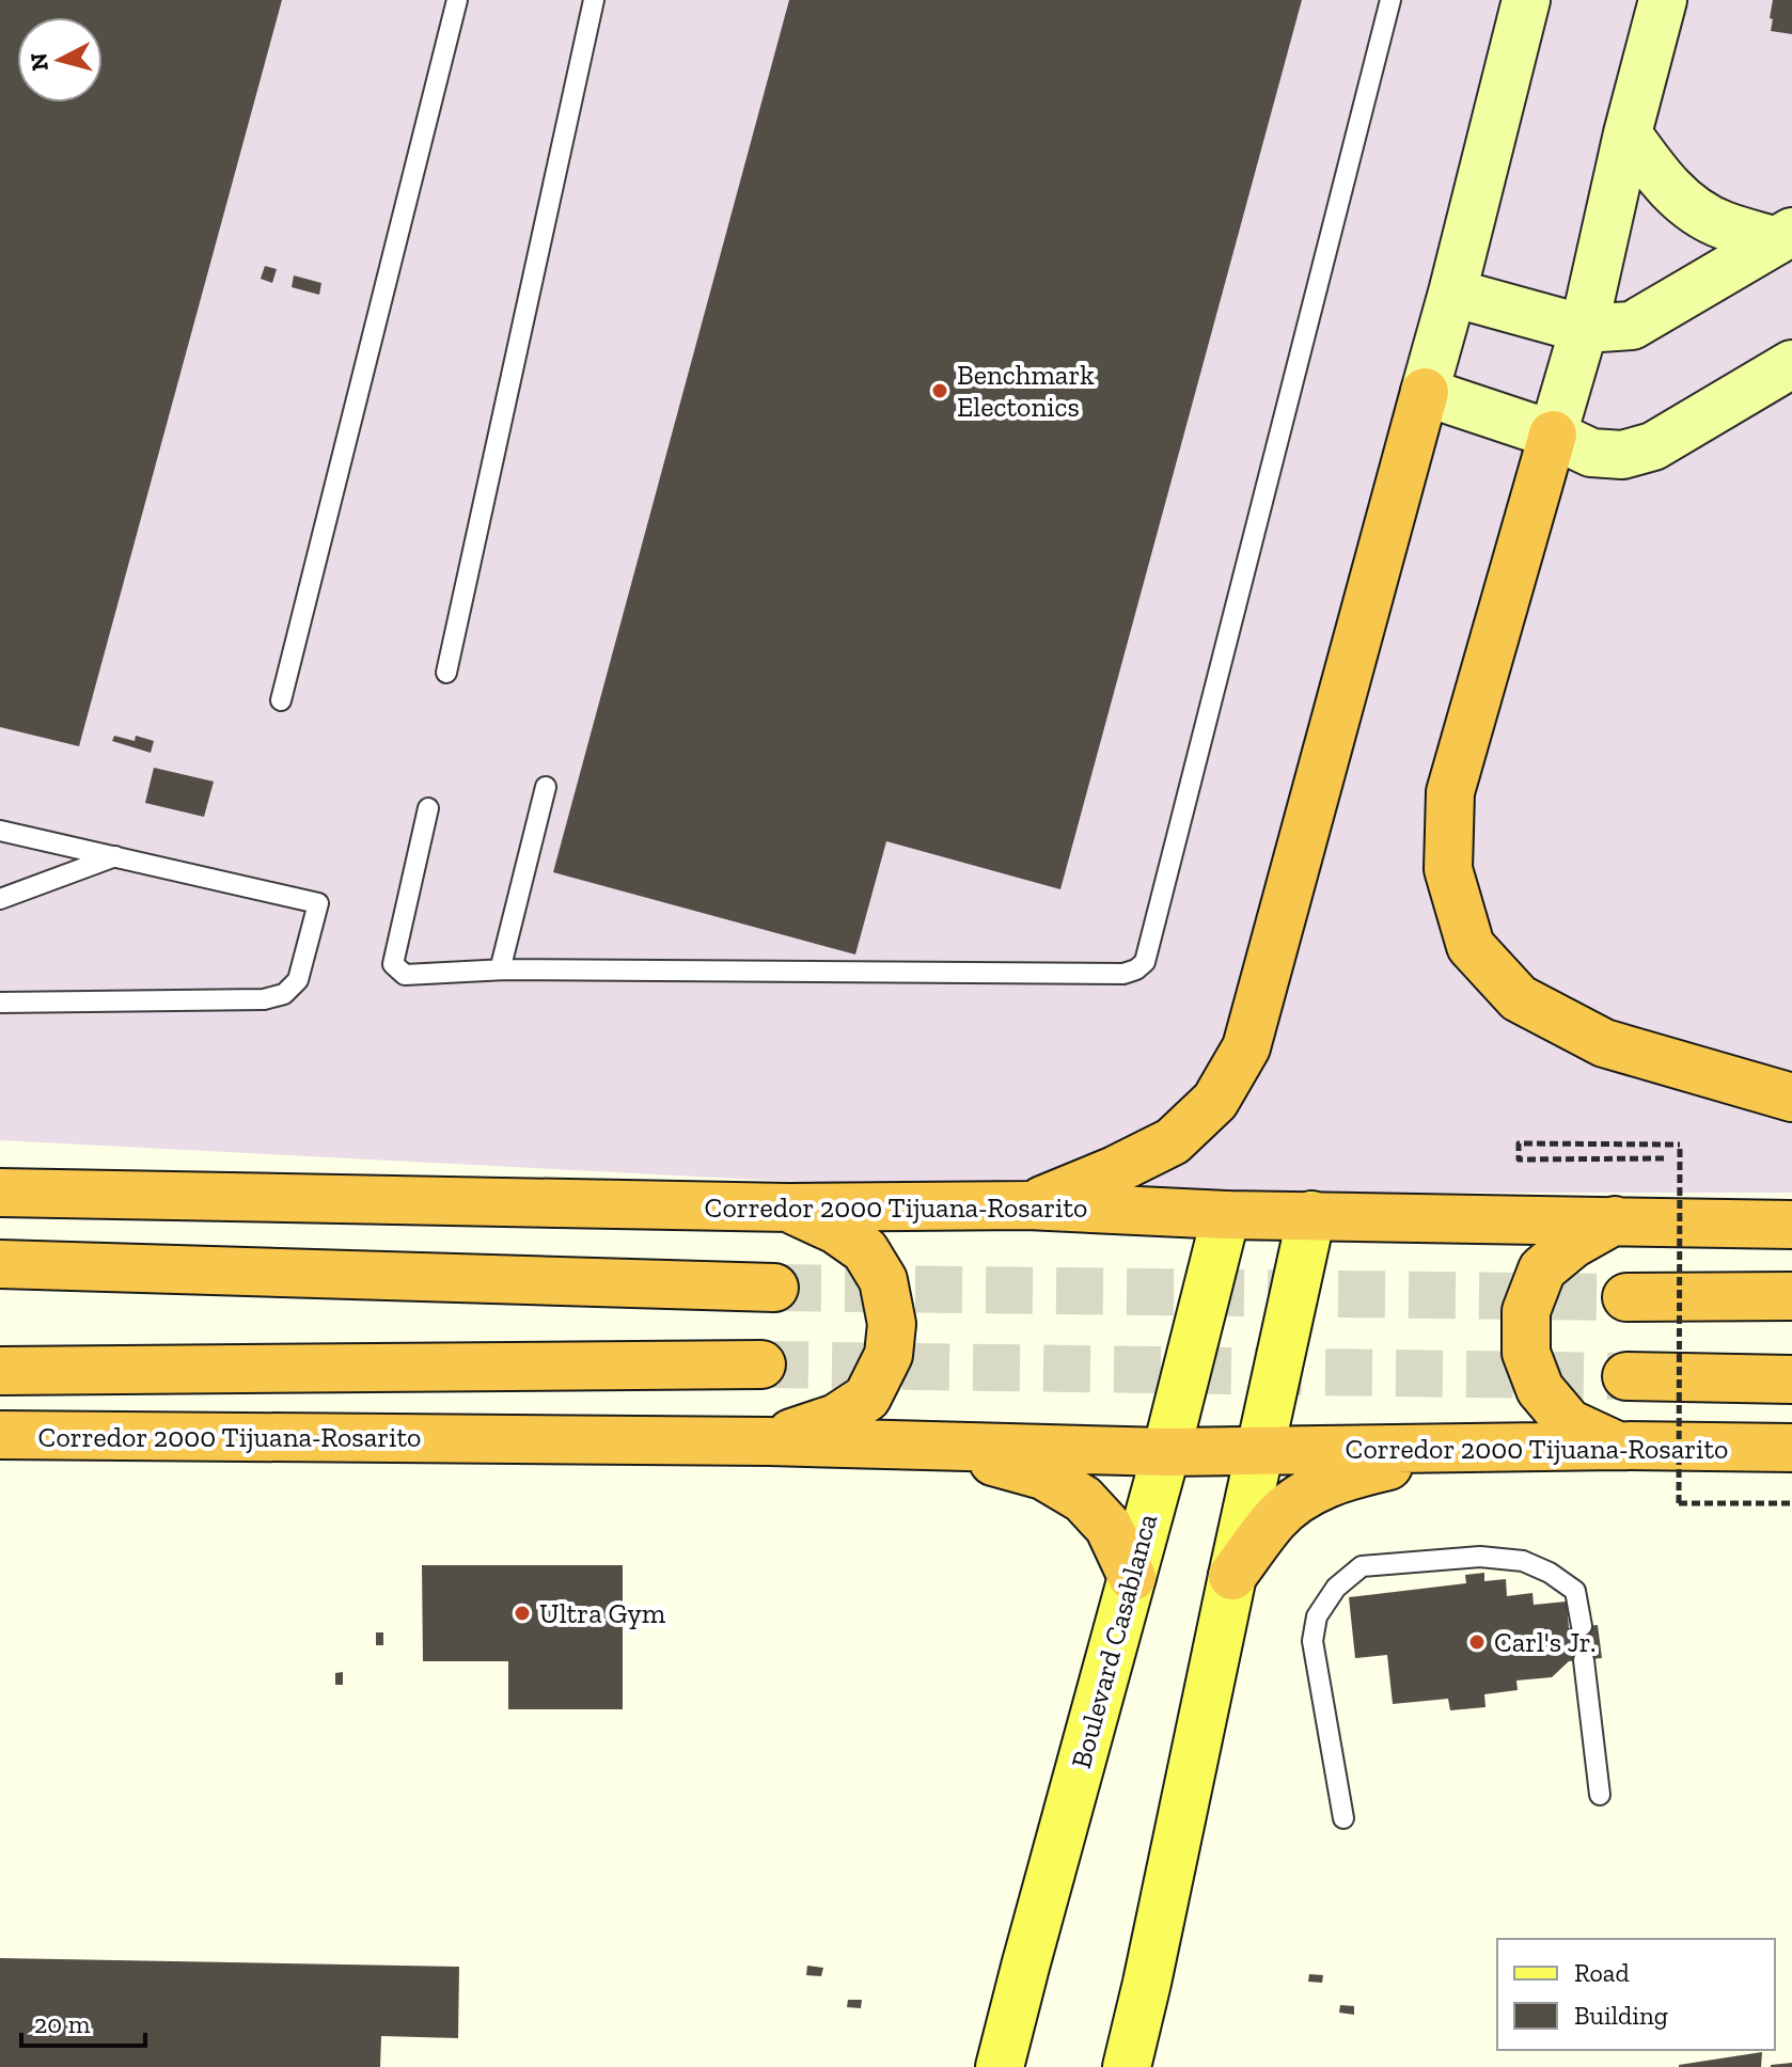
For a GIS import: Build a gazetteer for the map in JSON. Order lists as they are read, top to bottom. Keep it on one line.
{"streets":{"highway":["Corredor 2000 Tijuana-Rosarito"],"main road":["Boulevard Casablanca"]},"crossings":[["Corredor 2000 Tijuana-Rosarito","Boulevard Casablanca"]],"places":["Benchmark Electonics","Ultra Gym","Carl's Jr."],"legend":["Road","Building"],"scale_bar":"20 m","north":"left"}
